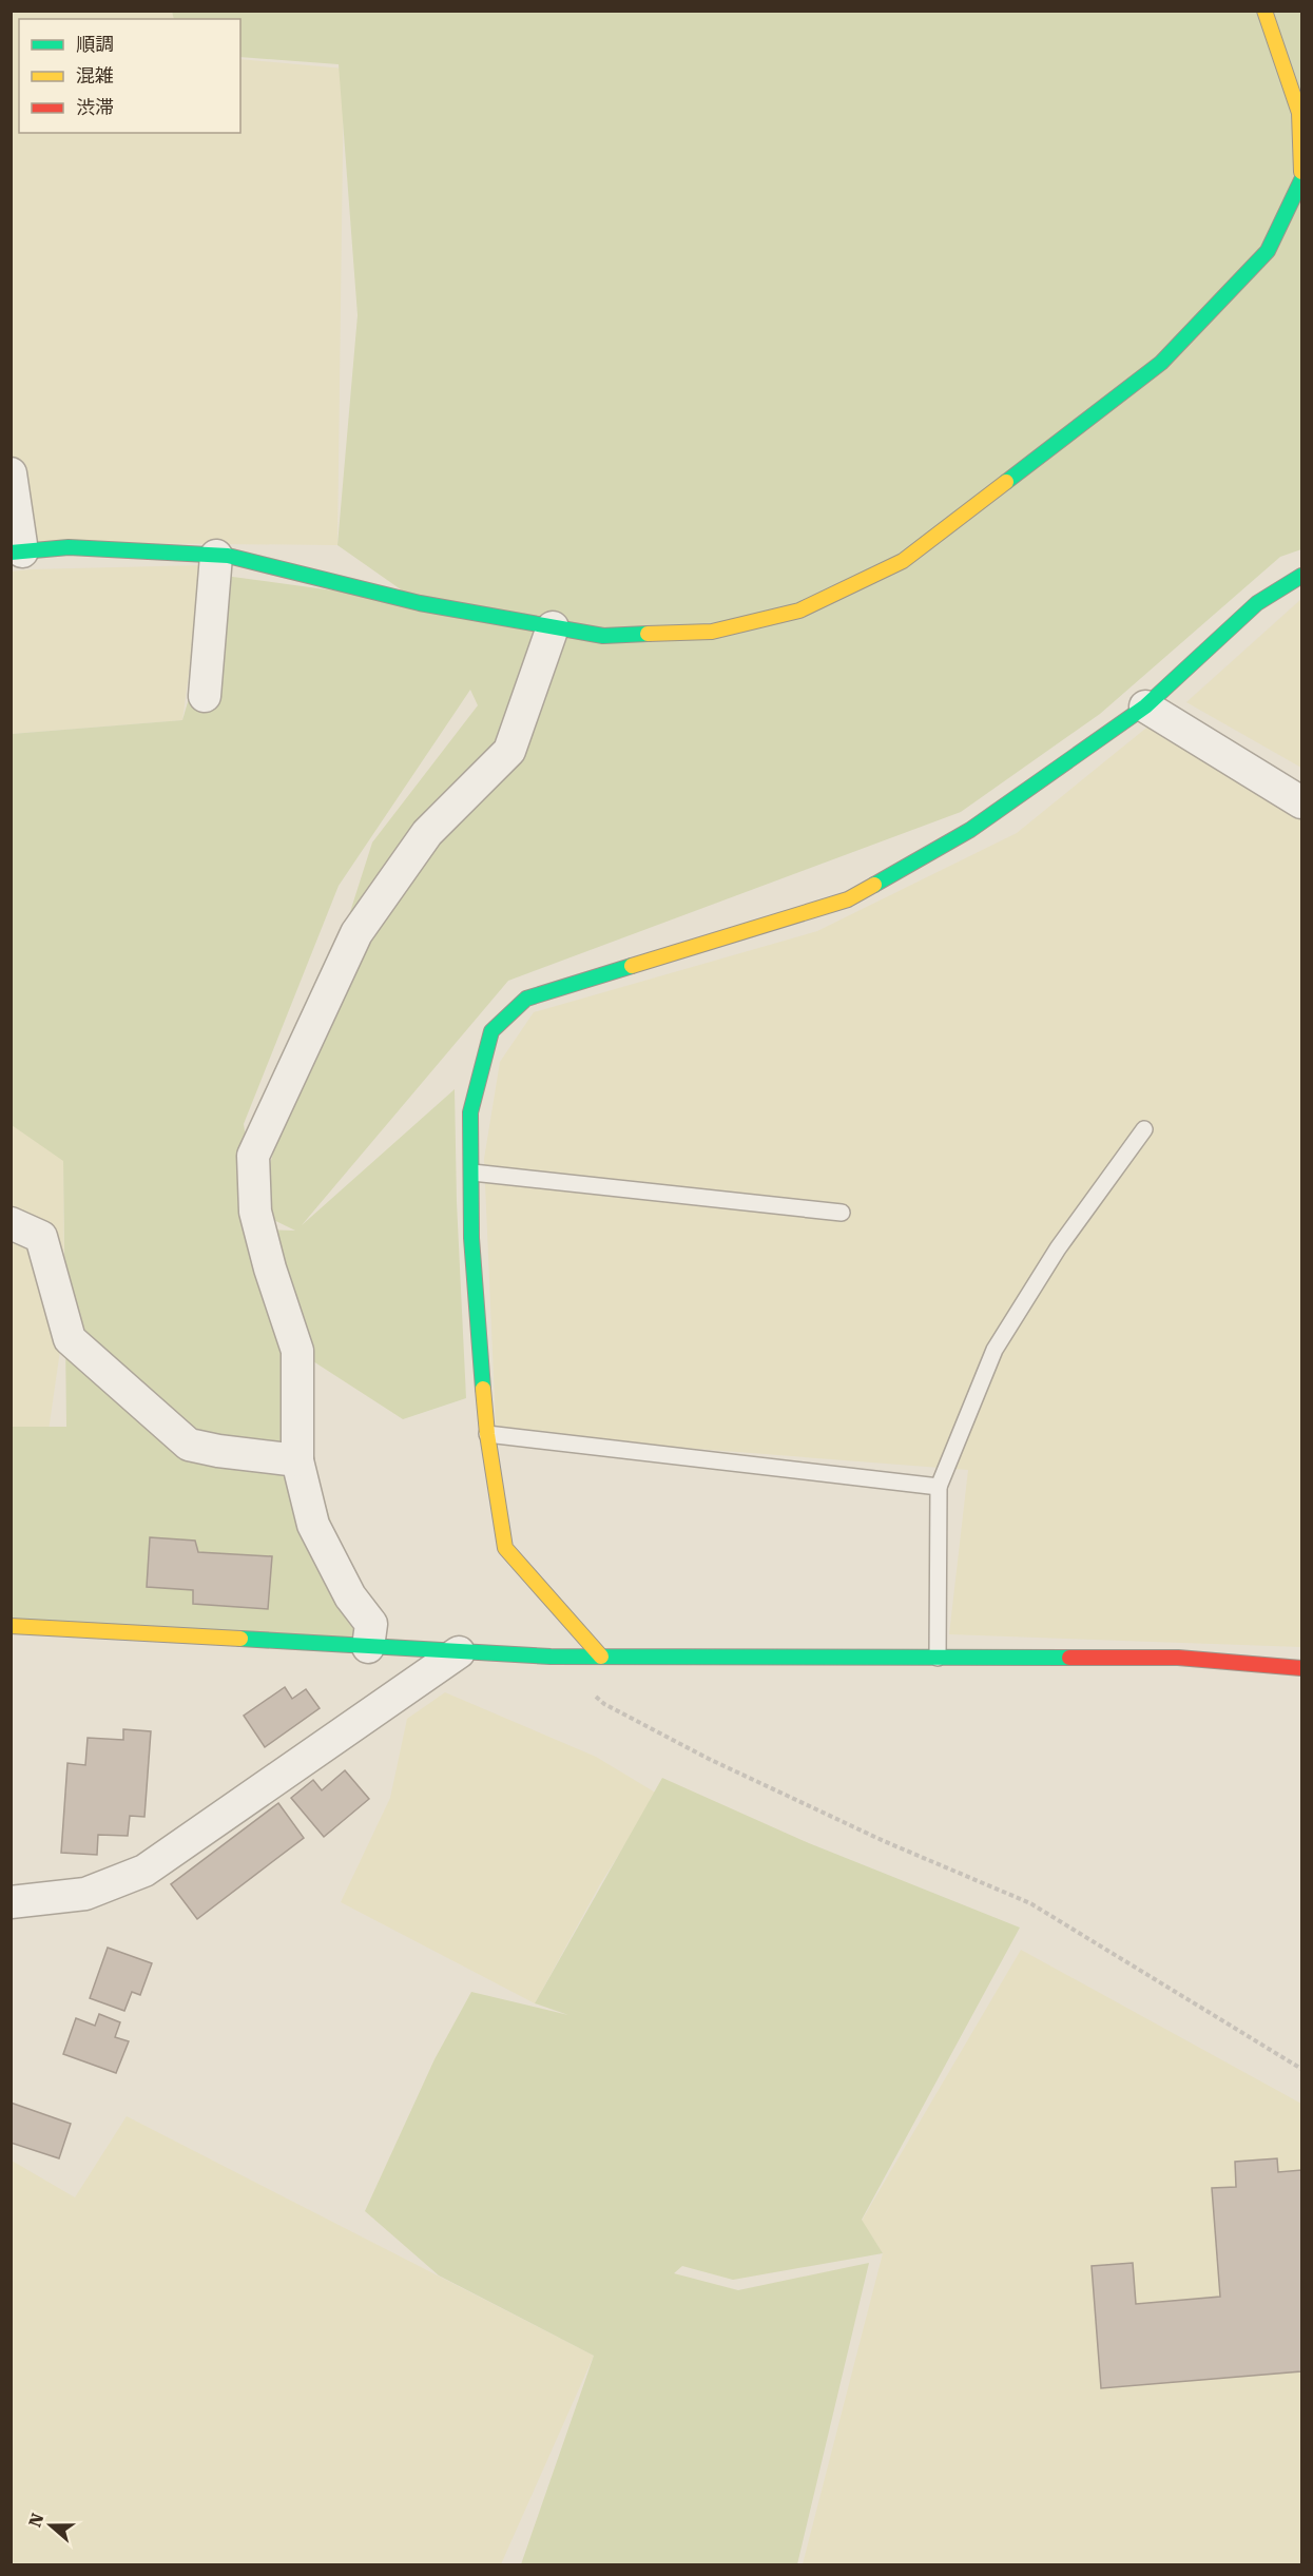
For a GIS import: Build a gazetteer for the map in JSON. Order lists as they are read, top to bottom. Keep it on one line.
{"legend":["順調","混雑","渋滞"],"north":"left"}
